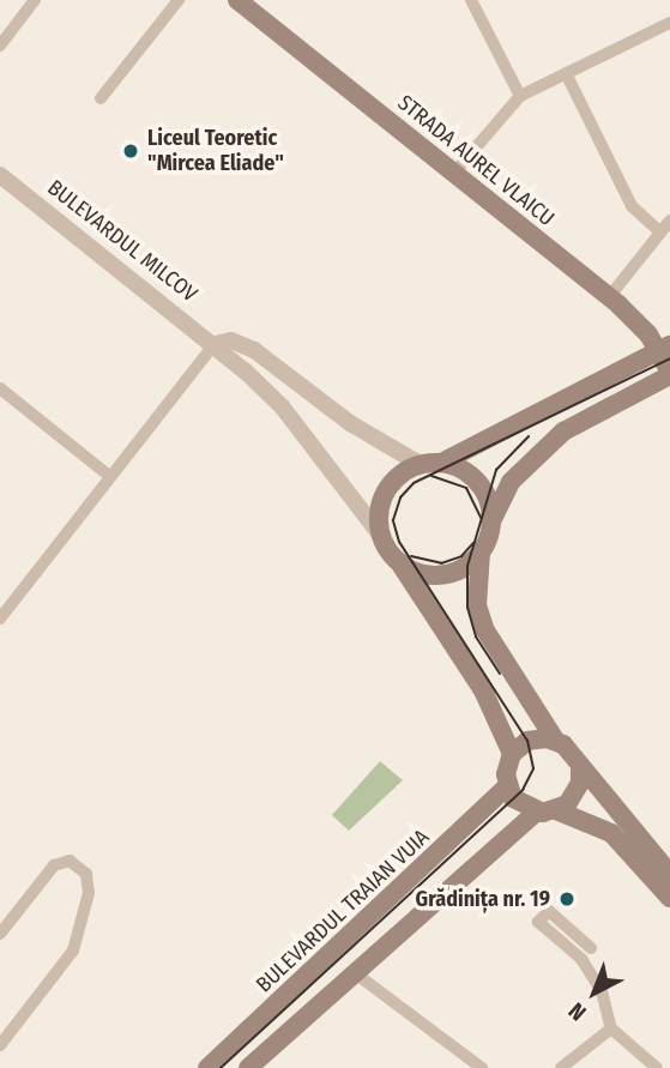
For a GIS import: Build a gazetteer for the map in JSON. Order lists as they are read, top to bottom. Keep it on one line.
{"streets":{"main road":["STRADA AUREL VLAICU","BULEVARDUL TRAIAN VUIA"],"street":["BULEVARDUL MILCOV"]},"places":["Liceul Teoretic \"Mircea Eliade\"","Grădinița nr. 19"],"north":"bottom left"}
